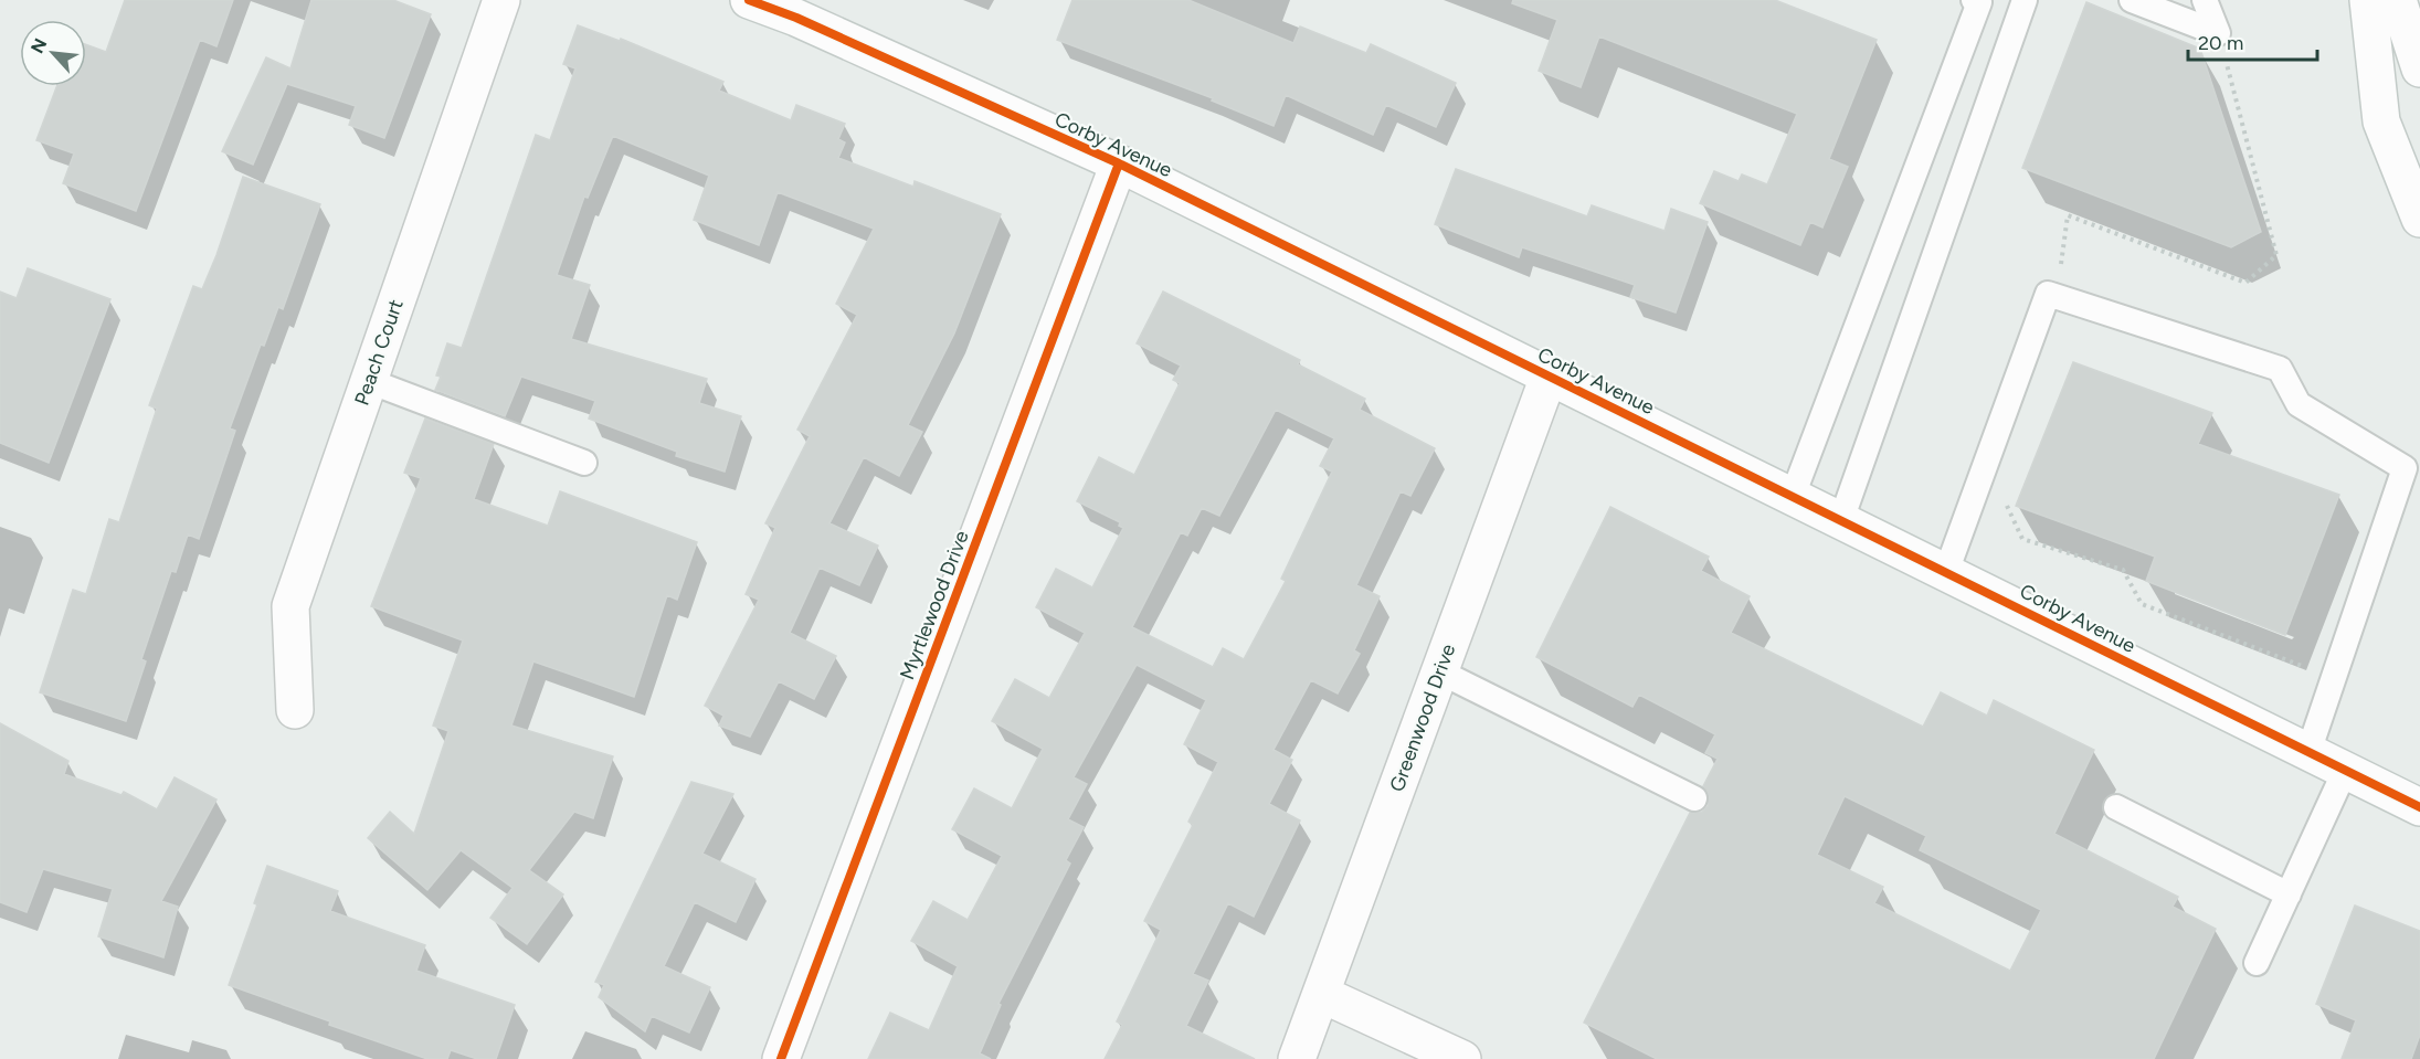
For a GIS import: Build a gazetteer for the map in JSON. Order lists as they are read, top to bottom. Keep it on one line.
{"streets":{"street":["Corby Avenue","Peach Court","Myrtlewood Drive","Greenwood Drive"]},"crossings":[["Corby Avenue","Myrtlewood Drive"],["Corby Avenue","Greenwood Drive"]],"scale_bar":"20 m","north":"top left"}
